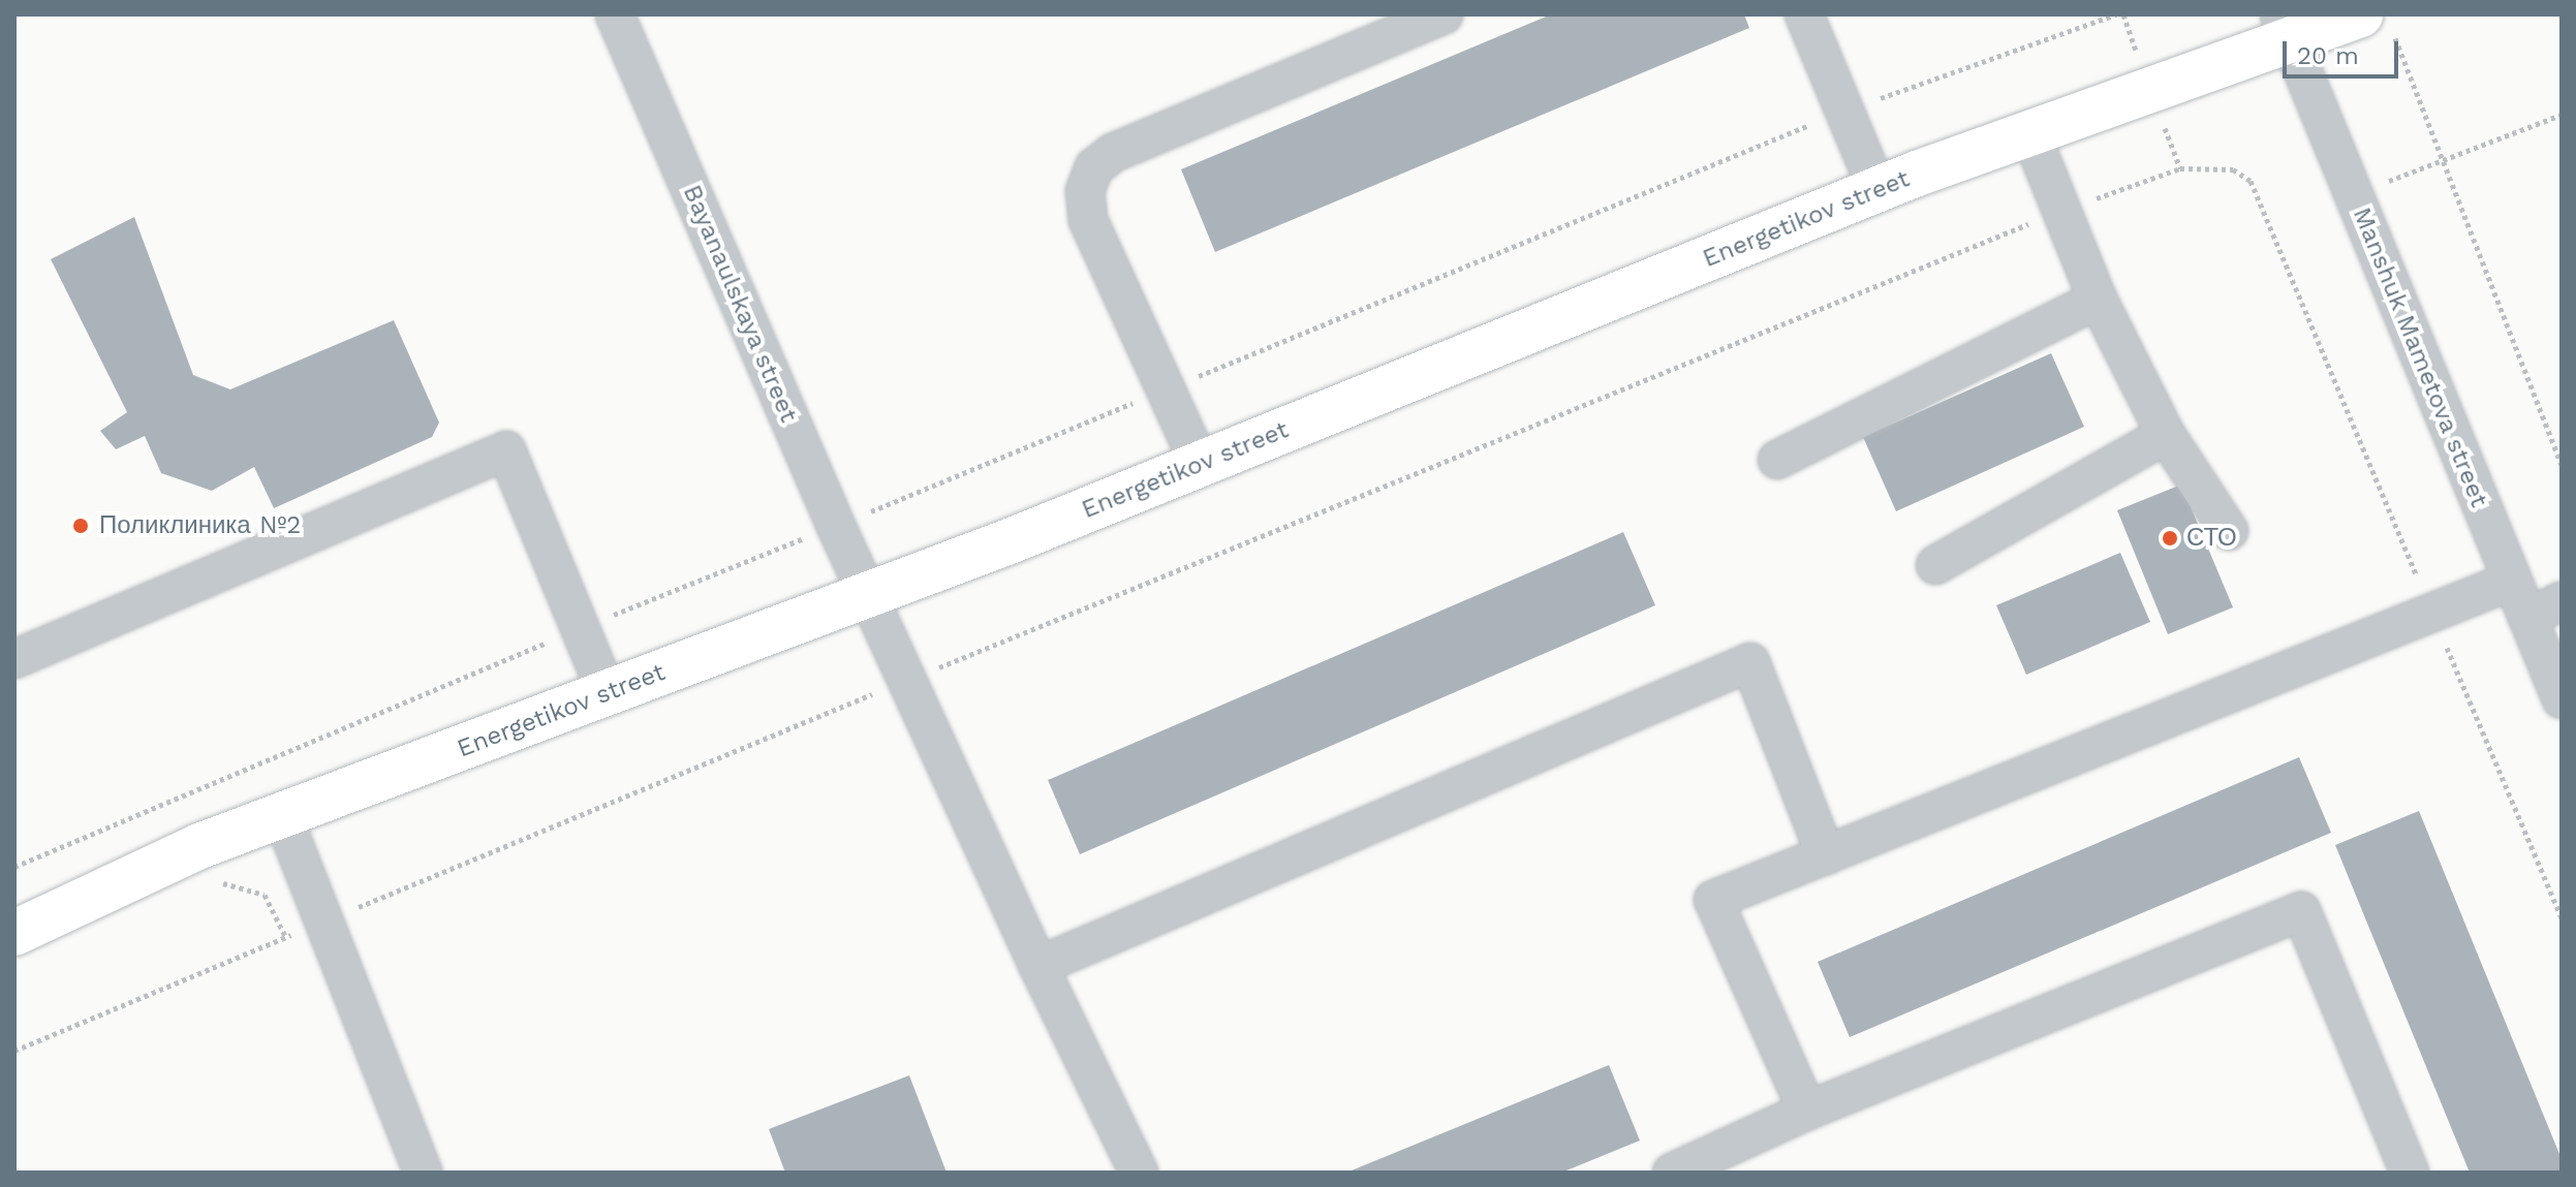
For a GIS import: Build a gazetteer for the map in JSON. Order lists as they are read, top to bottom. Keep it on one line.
{"streets":{"main road":["Energetikov street"],"street":["Bayanaulskaya street","Manshuk Mametova street"]},"crossings":[["Energetikov street","Bayanaulskaya street"],["Energetikov street","Manshuk Mametova street"]],"places":["Поликлиника №2","СТО"],"scale_bar":"20 m"}
